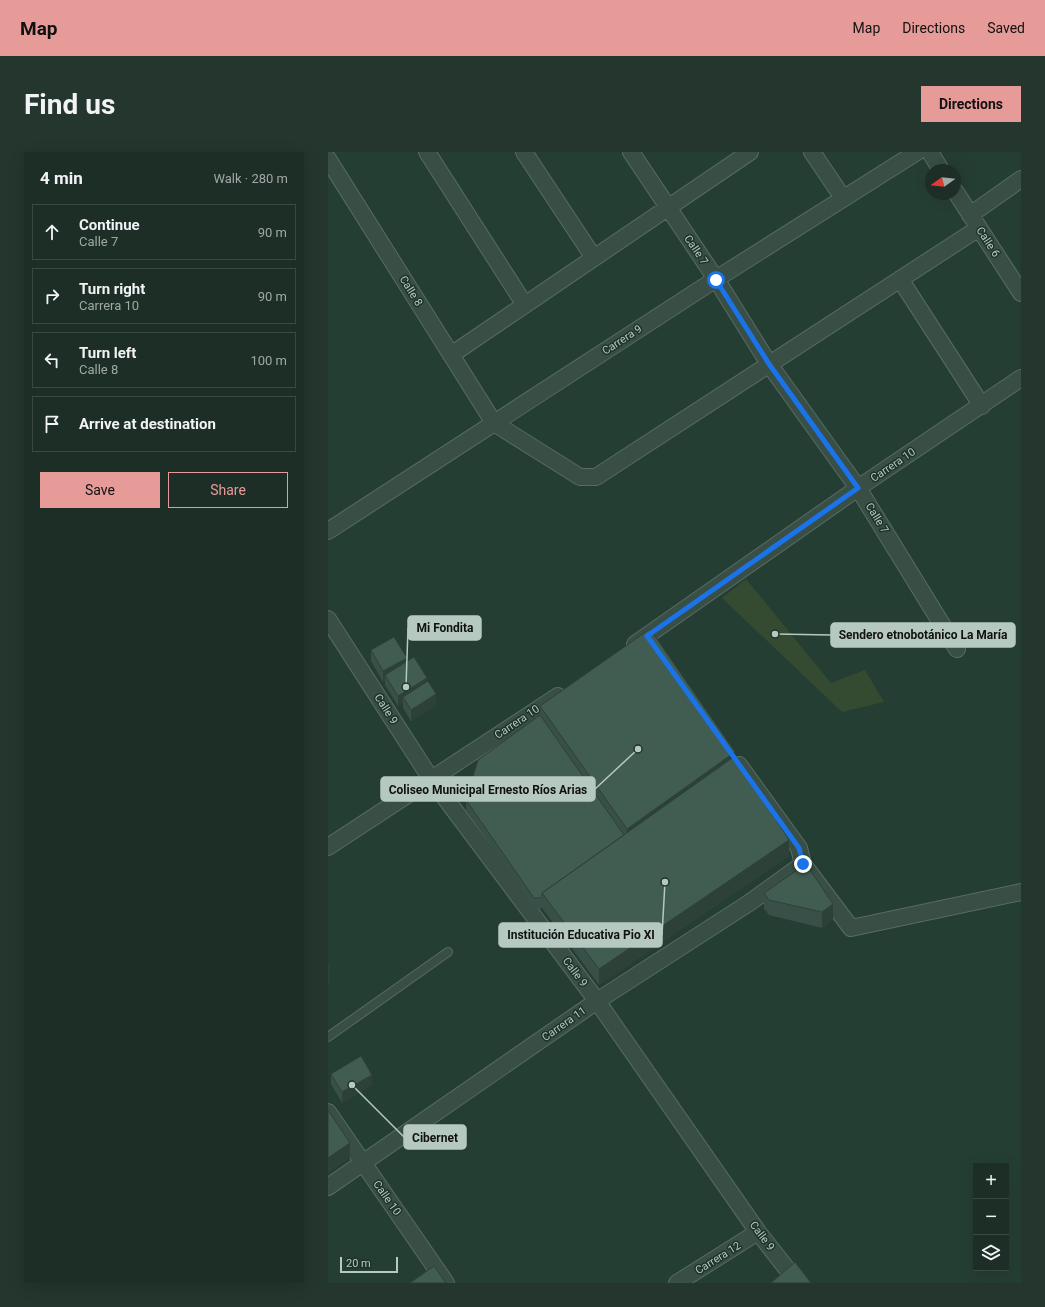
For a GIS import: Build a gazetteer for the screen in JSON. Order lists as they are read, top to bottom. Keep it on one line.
{"streets":{"street":["Calle 6","Calle 7","Calle 8","Carrera 9","Carrera 10","Calle 9","Carrera 11","Calle 10","Carrera 12"]},"crossings":[["Calle 7","Carrera 9"],["Calle 7","Carrera 10"],["Calle 8","Carrera 9"],["Carrera 10","Calle 9"],["Calle 9","Carrera 11"],["Calle 9","Carrera 12"],["Carrera 11","Calle 10"]],"places":["Sendero etnobotánico La María","Mi Fondita","Coliseo Municipal Ernesto Ríos Arias","Institución Educativa Pio XI","Cibernet"],"scale_bar":"20 m","north":"left","page":{"header":"Map","nav":["Map","Directions","Saved"],"buttons":["Directions",["Save","Share"]],"title":"Find us","heading":["4 min","Walk · 280 m"],"list":[["Continue","Calle 7","90 m"],["Turn right","Carrera 10","90 m"],["Turn left","Calle 8","100 m"],"Arrive at destination"],"map_buttons":["+","−"],"scale":"20 m"}}
